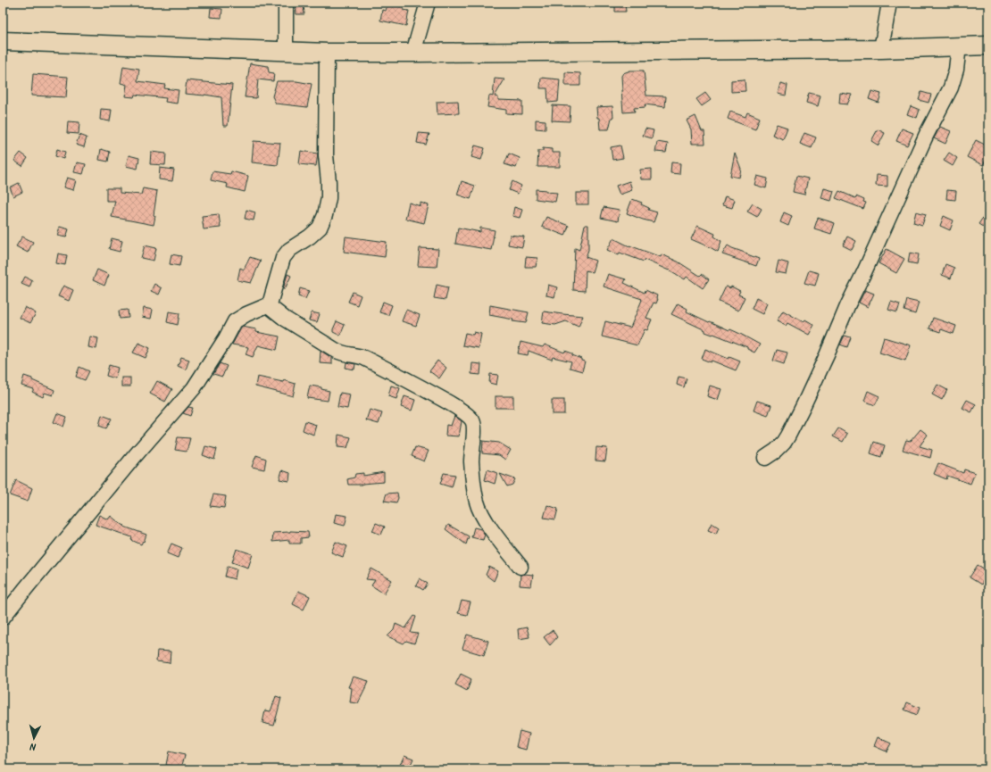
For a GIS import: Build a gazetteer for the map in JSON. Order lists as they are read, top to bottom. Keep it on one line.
{"north":"bottom"}
